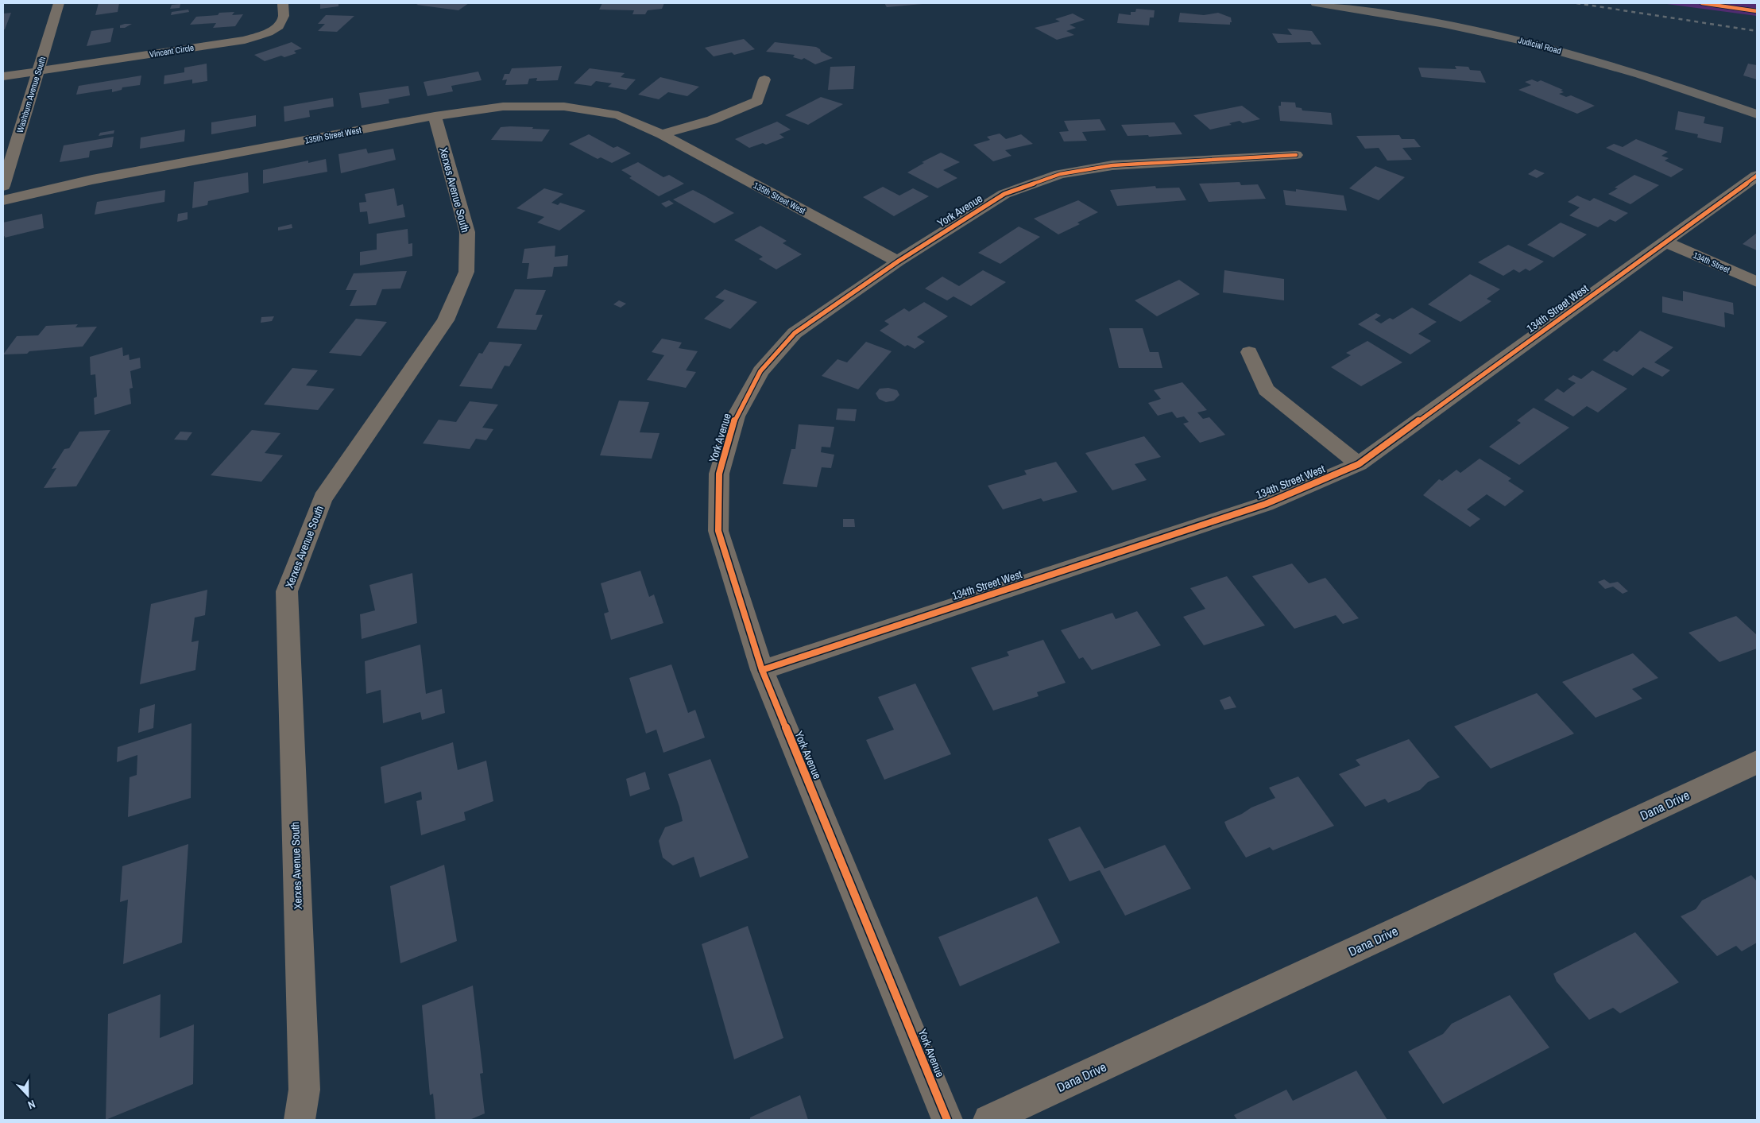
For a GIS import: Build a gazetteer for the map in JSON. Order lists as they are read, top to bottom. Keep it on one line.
{"streets":{"street":["Judicial Road","Vincent Circle","Washburn Avenue South","135th Street West","Xerxes Avenue South","York Avenue","134th Street","134th Street West","Dana Drive"]},"crossings":[["Vincent Circle","Washburn Avenue South"],["135th Street West","Xerxes Avenue South"],["135th Street West","York Avenue"],["York Avenue","134th Street West"],["134th Street","134th Street West"]],"north":"bottom"}
